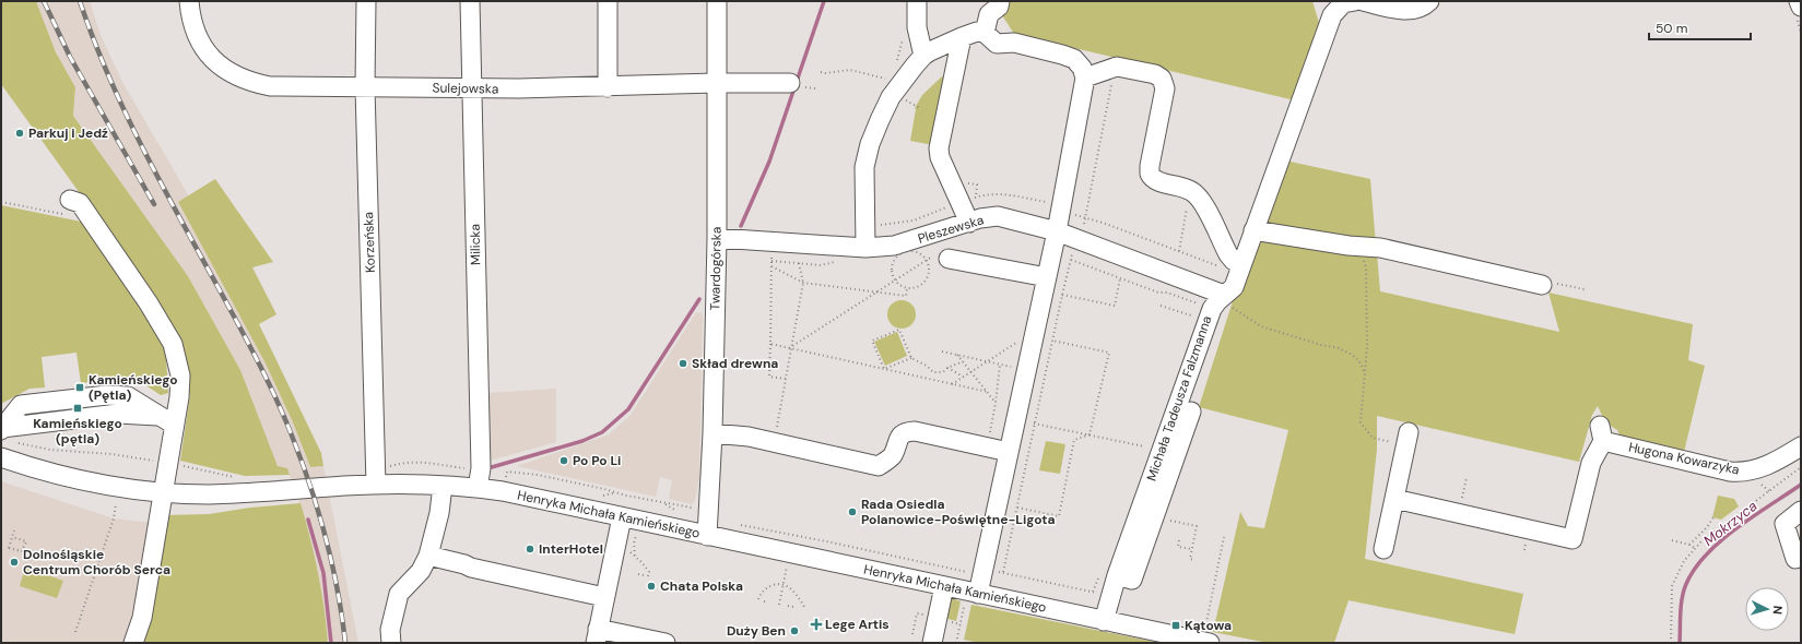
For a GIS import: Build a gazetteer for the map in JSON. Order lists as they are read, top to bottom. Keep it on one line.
{"streets":{"street":["Sulejowska","Pleszewska","Korzeńska","Milicka","Twardogórska","Michała Tadeusza Falzmanna","Hugona Kowarzyka","Henryka Michała Kamieńskiego"]},"crossings":[["Sulejowska","Korzeńska"],["Sulejowska","Milicka"],["Sulejowska","Twardogórska"],["Pleszewska","Twardogórska"],["Pleszewska","Michała Tadeusza Falzmanna"],["Korzeńska","Henryka Michała Kamieńskiego"],["Milicka","Henryka Michała Kamieńskiego"],["Twardogórska","Henryka Michała Kamieńskiego"],["Michała Tadeusza Falzmanna","Henryka Michała Kamieńskiego"]],"water":["Mokrzyca"],"places":{"other":["Parkuj i Jedź","Skład drewna","Po Po Li","Rada Osiedla Polanowice-Poświętne-Ligota","InterHotel","Dolnośląskie Centrum Chorób Serca","Chata Polska","Duży Ben"],"transit":["Kamieńskiego (Pętla)","Kamieńskiego (pętla)","Kątowa"],"health":["Lege Artis"]},"scale_bar":"50 m","north":"right"}
